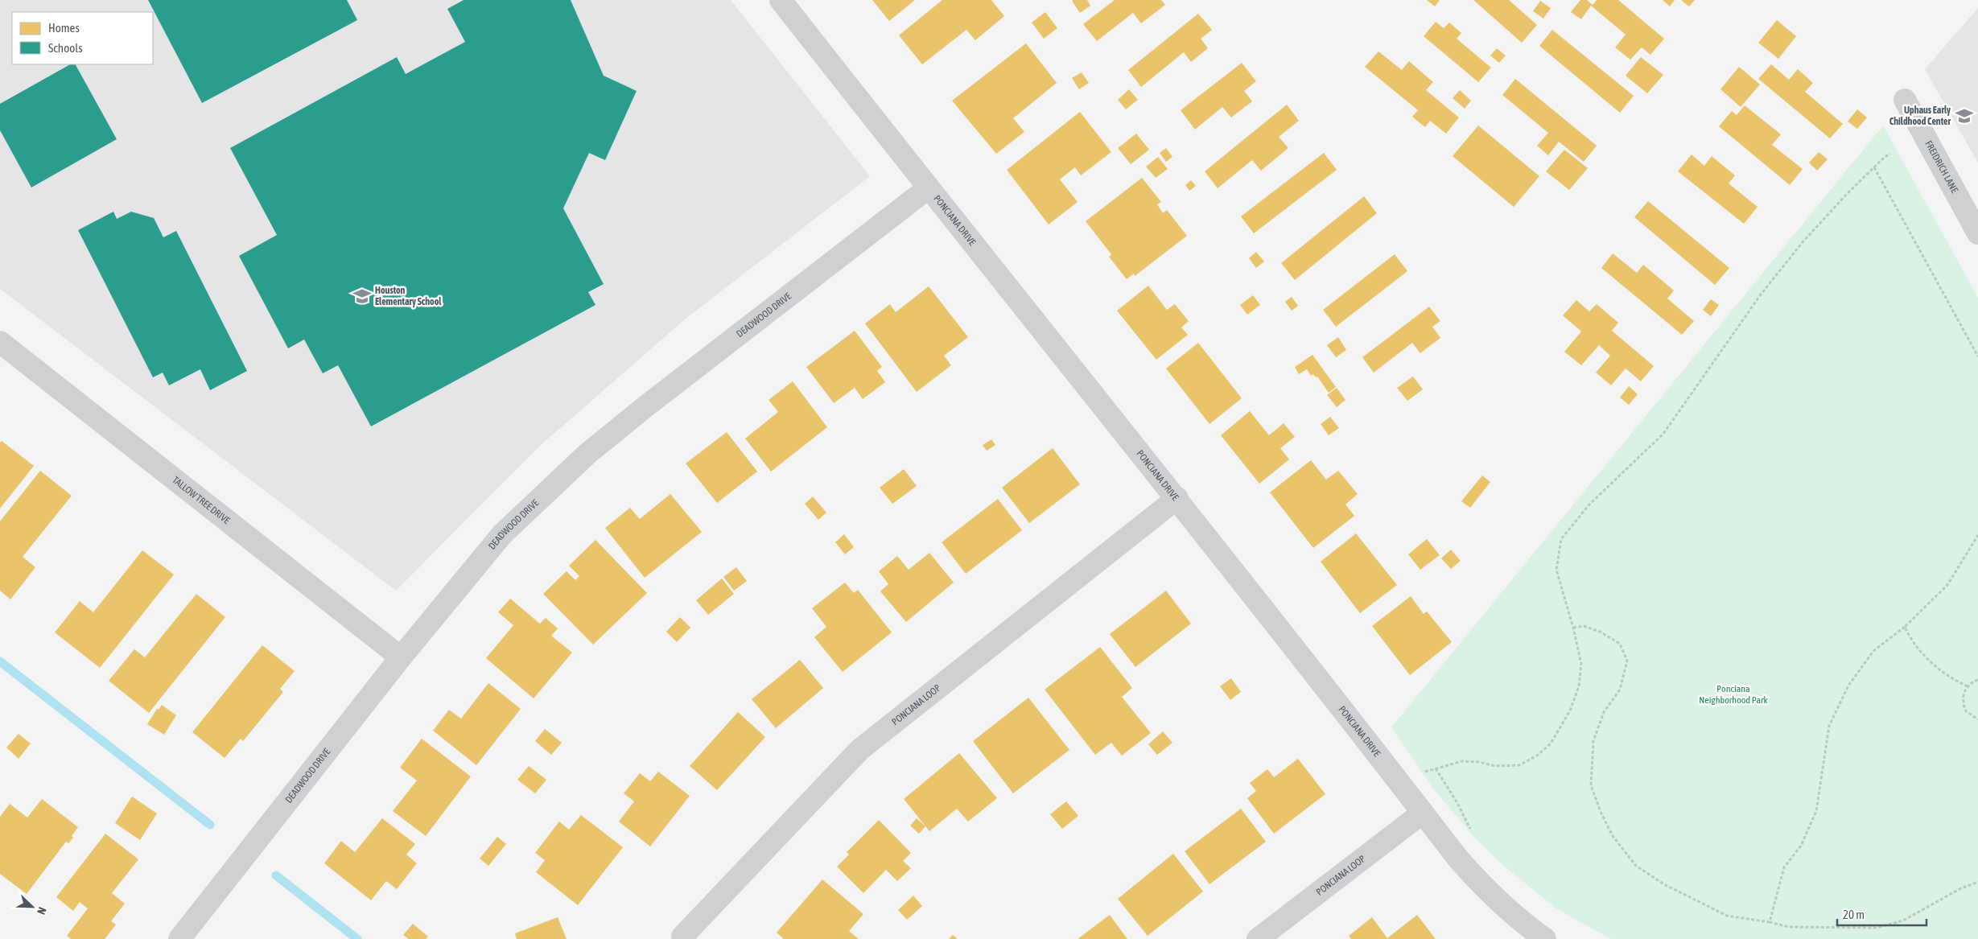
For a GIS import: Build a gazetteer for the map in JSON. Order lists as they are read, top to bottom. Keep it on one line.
{"streets":{"street":["FREIDRICH LANE","PONCIANA DRIVE","DEADWOOD DRIVE","TALLOW TREE DRIVE","PONCIANA LOOP"]},"crossings":[["PONCIANA DRIVE","DEADWOOD DRIVE"],["PONCIANA DRIVE","PONCIANA LOOP"],["DEADWOOD DRIVE","TALLOW TREE DRIVE"]],"parks":["Ponciana Neighborhood Park"],"places":{"school or university":["Uphaus Early Childhood Center","Houston Elementary School"]},"legend":["Homes","Schools"],"scale_bar":"20 m","north":"bottom right"}
